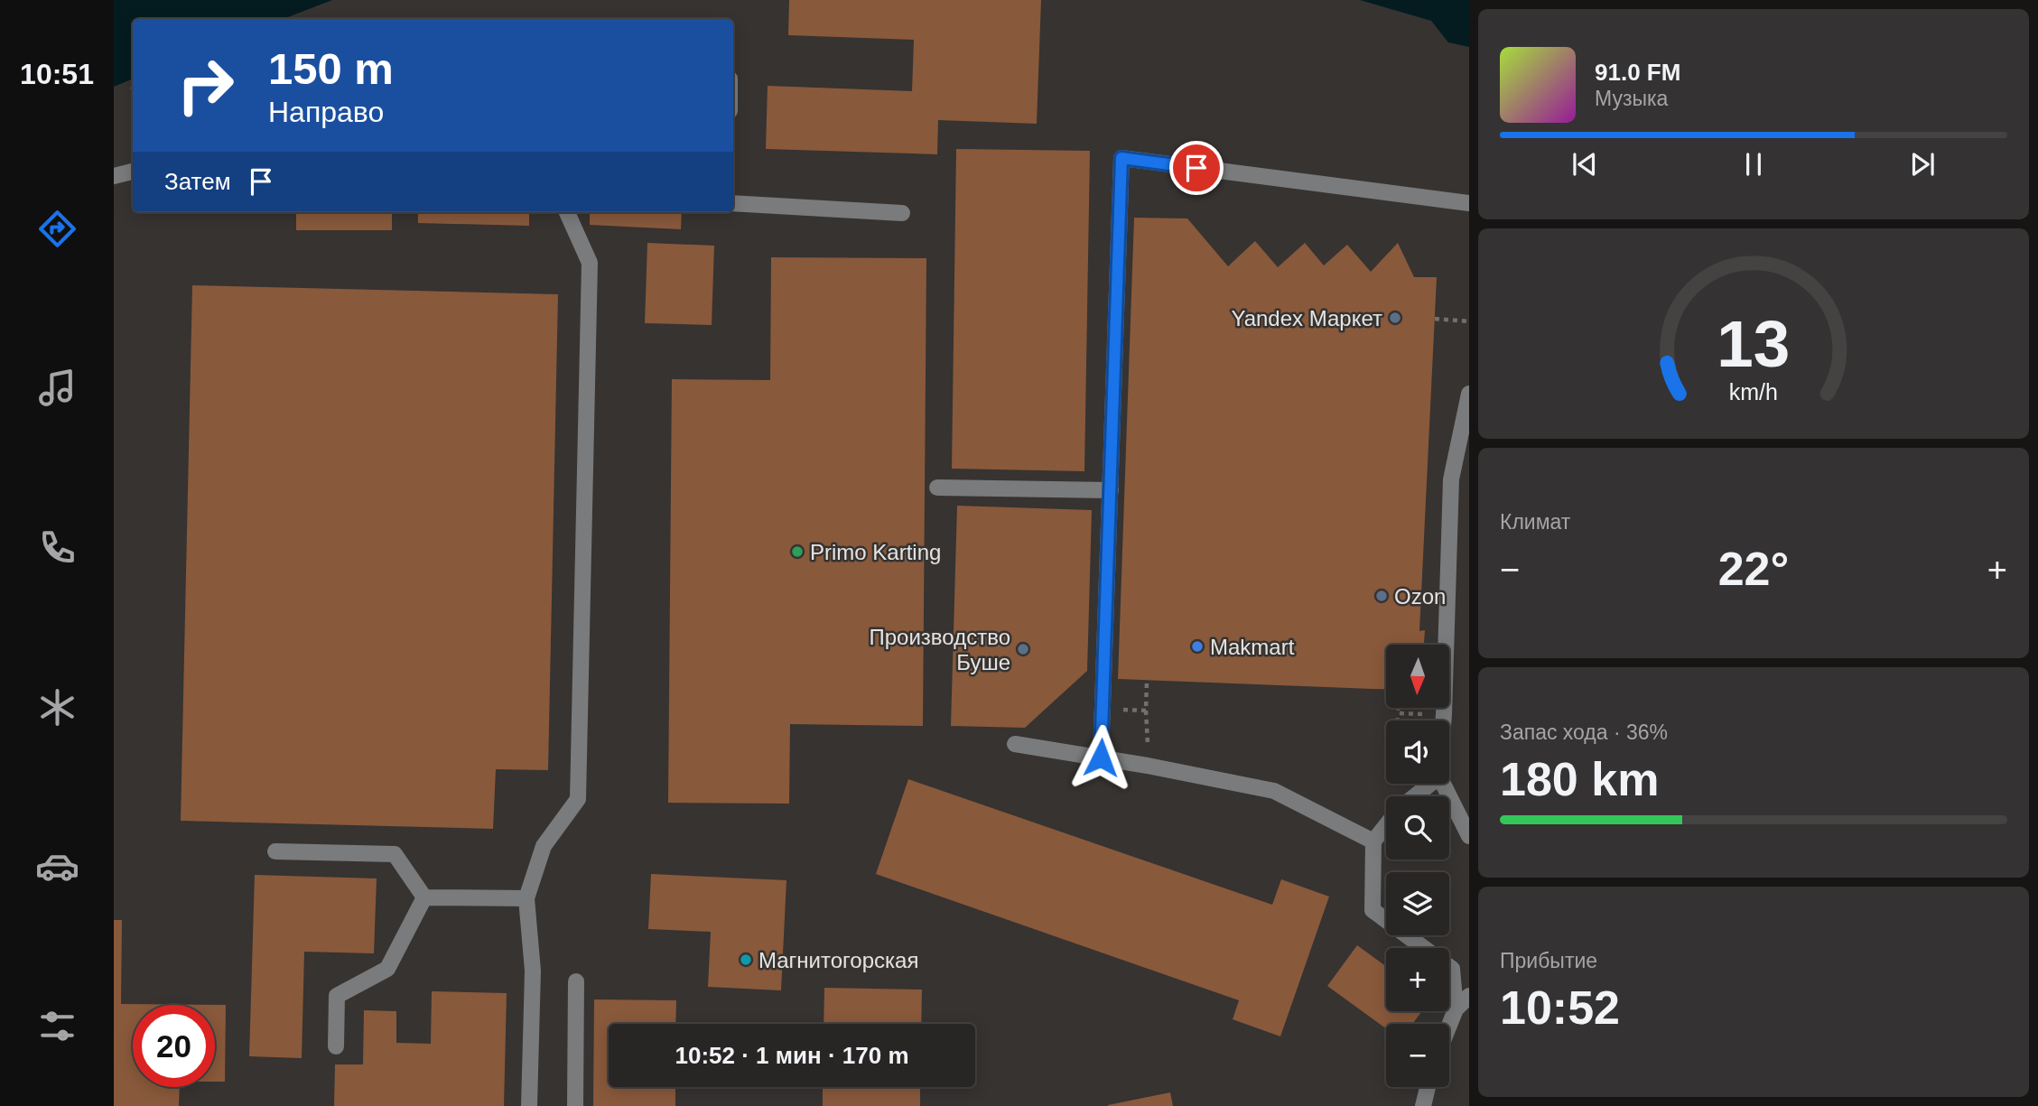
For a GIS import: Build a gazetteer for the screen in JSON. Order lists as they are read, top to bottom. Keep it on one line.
{"places":["Yandex Маркет","Primo Karting","Ozon","Makmart","Производство Буше","Магнитогорская"],"north":"bottom","page":{"tabs":"10:51","turn":["150 m","Направо"],"song":["91.0 FM","Музыка"],"then":"Затем","tile":["Климат",["Запас хода · 36%","180 km"],["Прибытие","10:52"]],"heat":["−","22°","+"],"map_buttons":["+","−"],"limit":"20","trip":"10:52 · 1 мин · 170 m","gauge":["13","km/h"]}}
